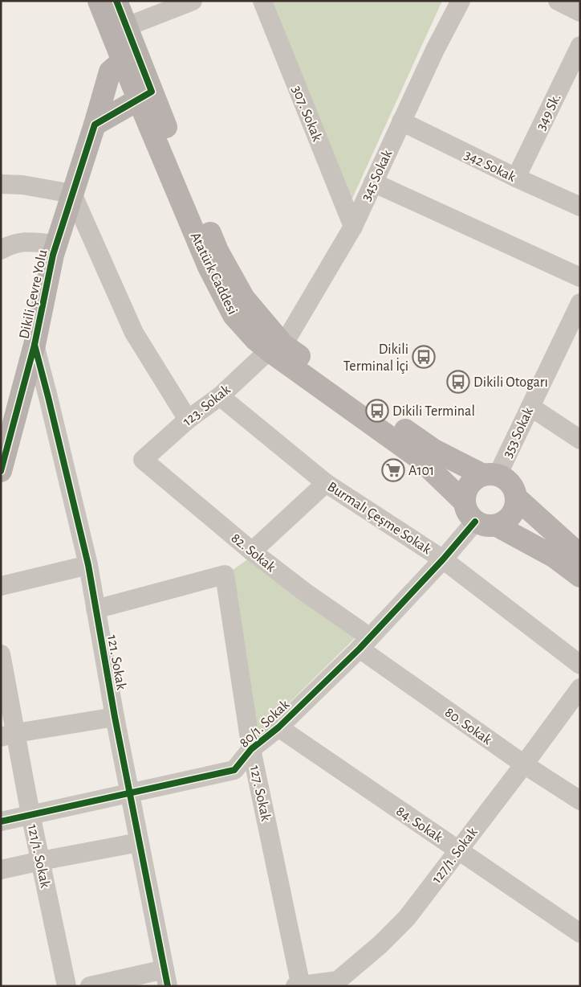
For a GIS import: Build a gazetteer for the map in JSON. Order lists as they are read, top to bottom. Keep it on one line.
{"streets":{"main road":["Atatürk Caddesi","Dikili Çevre Yolu"],"street":["349 Sk.","307. Sokak","342 Sokak","345 Sokak","123. Sokak","353 Sokak","Burmalı Çeşme Sokak","82. Sokak","121. Sokak","80/1. Sokak","80. Sokak","127. Sokak","84. Sokak","127/1. Sokak","121/1. Sokak"]},"crossings":[["349 Sk.","342 Sokak"],["307. Sokak","345 Sokak"],["342 Sokak","345 Sokak"],["345 Sokak","Atatürk Caddesi"],["345 Sokak","123. Sokak"],["Atatürk Caddesi","Dikili Çevre Yolu"],["Atatürk Caddesi","123. Sokak"],["Atatürk Caddesi","353 Sokak"],["Atatürk Caddesi","80/1. Sokak"],["Dikili Çevre Yolu","121. Sokak"],["123. Sokak","Burmalı Çeşme Sokak"],["123. Sokak","82. Sokak"],["353 Sokak","80/1. Sokak"],["Burmalı Çeşme Sokak","80/1. Sokak"],["82. Sokak","80/1. Sokak"],["82. Sokak","80. Sokak"],["121. Sokak","80/1. Sokak"],["121. Sokak","127. Sokak"],["80/1. Sokak","80. Sokak"],["80/1. Sokak","127. Sokak"],["80/1. Sokak","84. Sokak"],["80/1. Sokak","121/1. Sokak"],["80. Sokak","127/1. Sokak"],["127. Sokak","127/1. Sokak"],["84. Sokak","127/1. Sokak"]],"places":{"bus stop":["Dikili Terminal İçi","Dikili Otogarı","Dikili Terminal"],"supermarket":["A101"]}}
